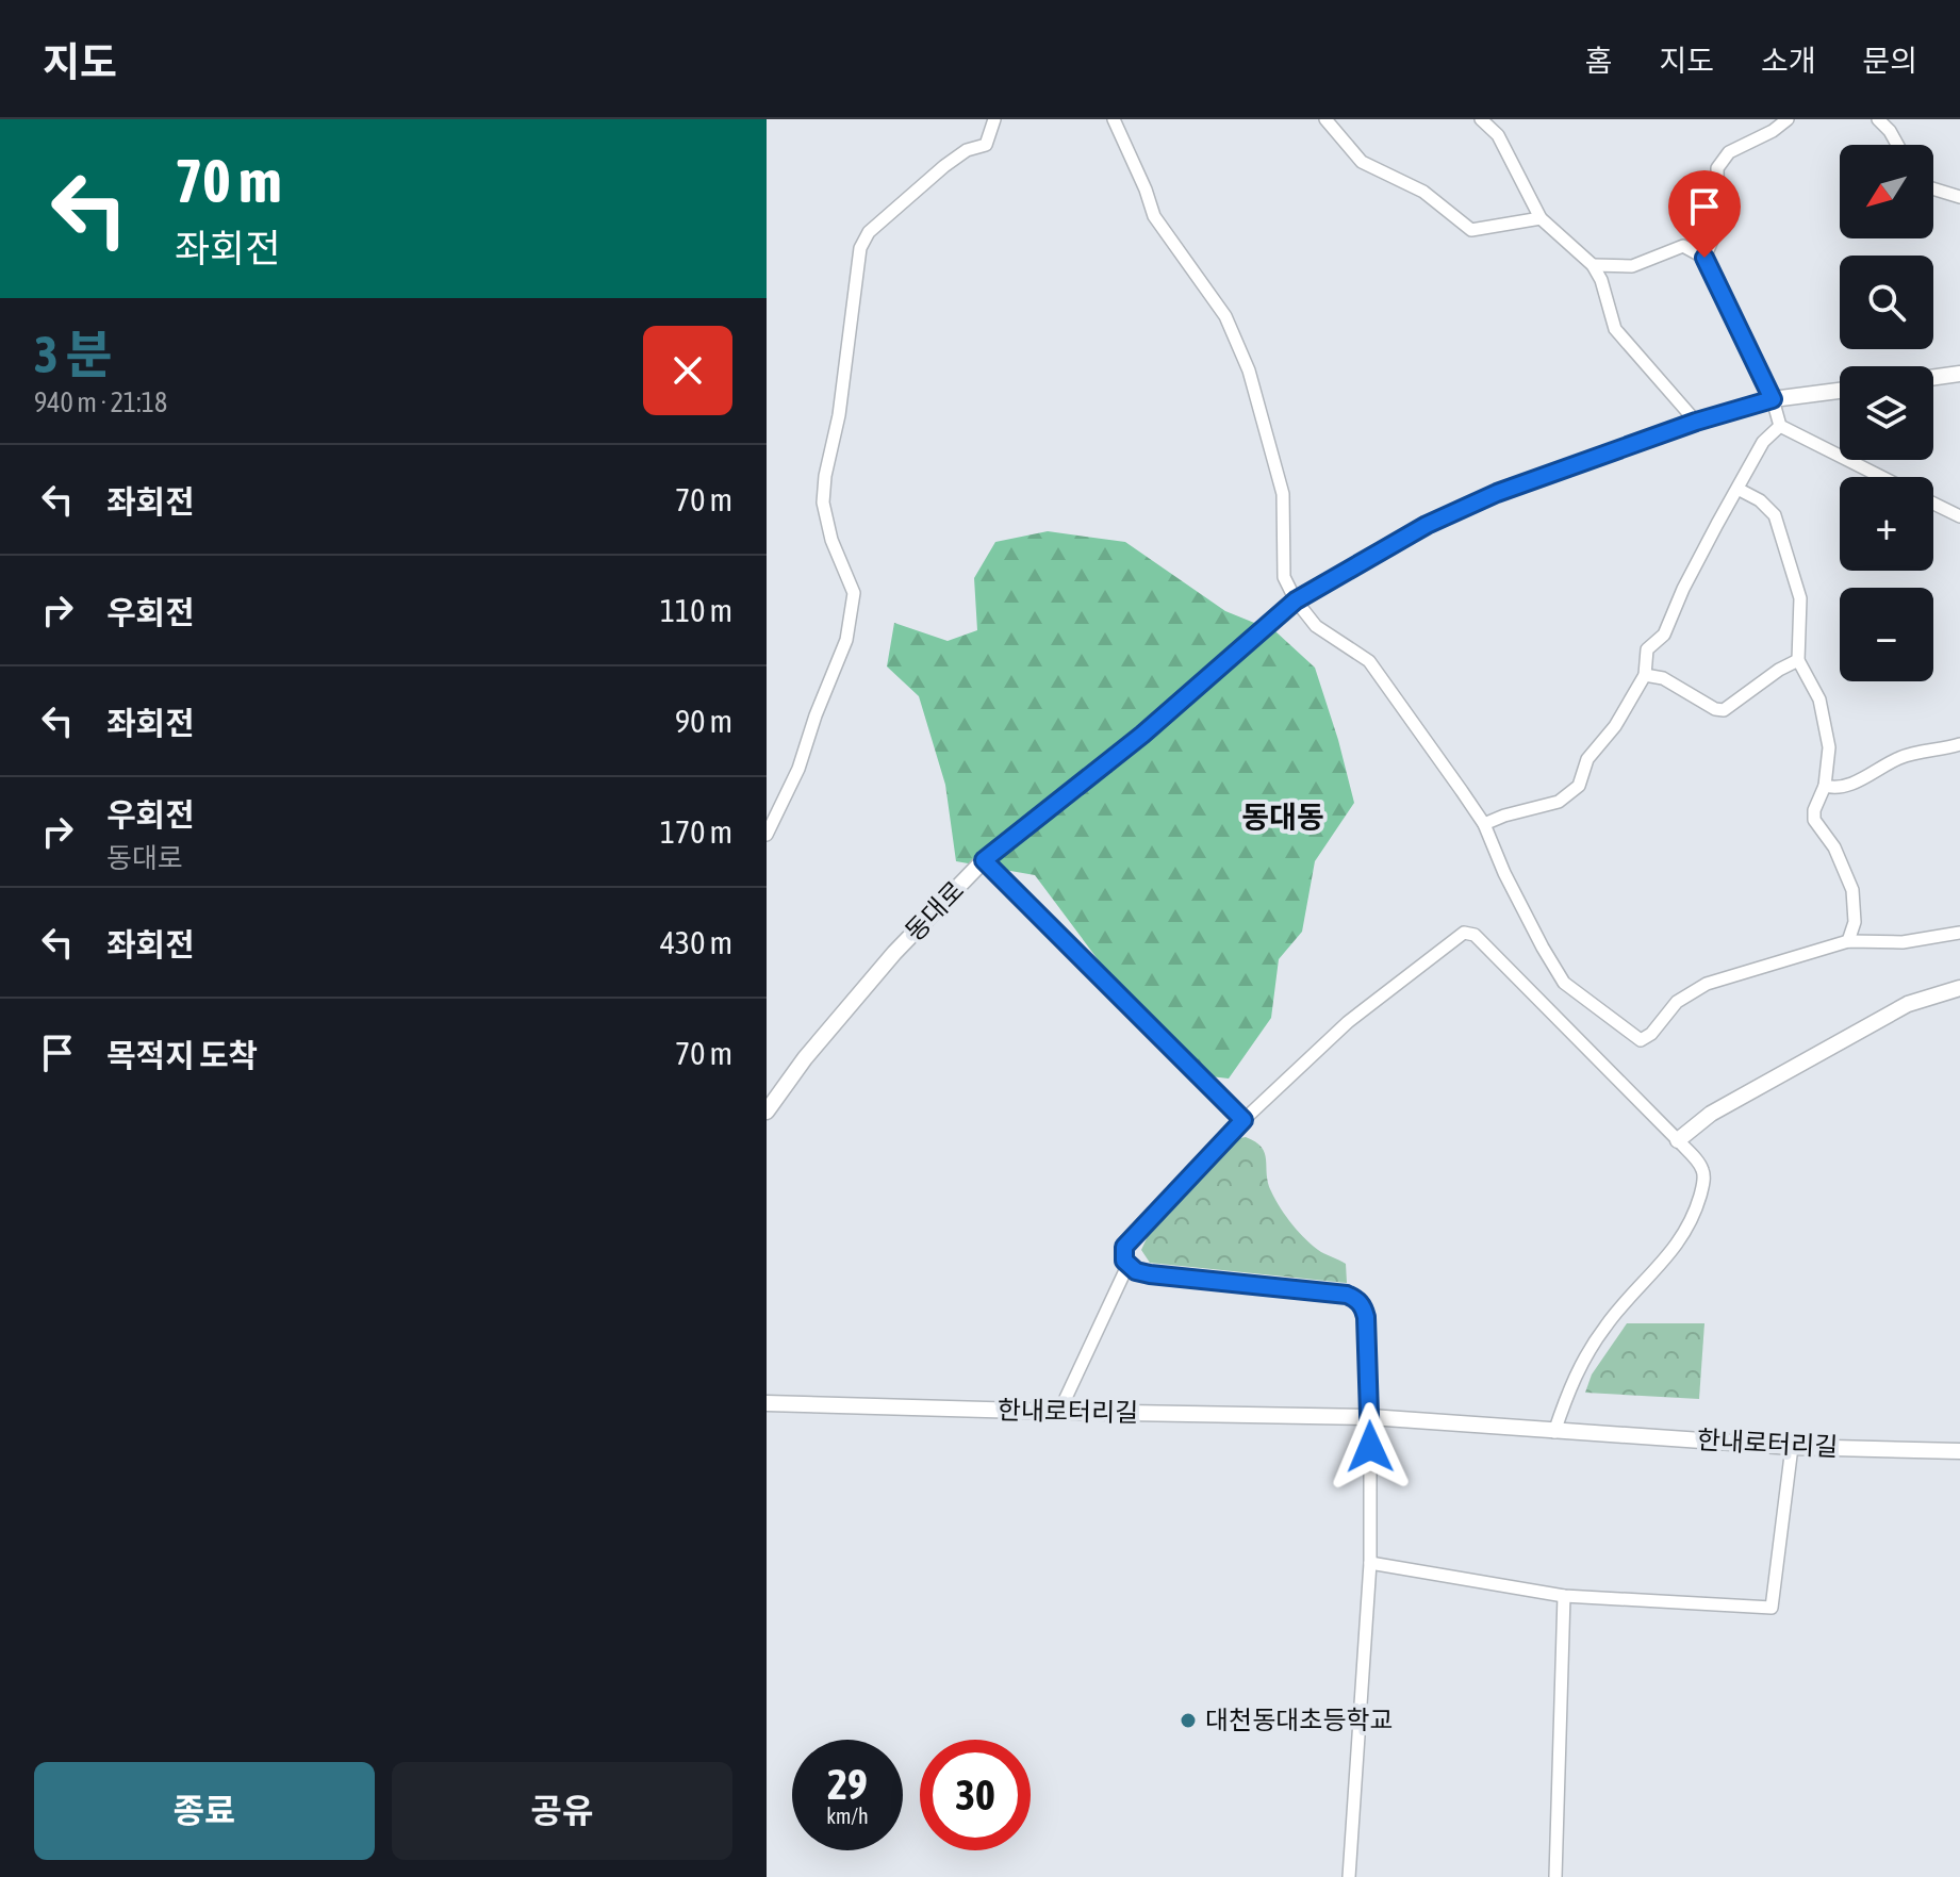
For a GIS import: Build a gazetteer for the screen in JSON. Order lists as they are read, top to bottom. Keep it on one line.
{"streets":{"street":["동대로","한내로터리길"]},"districts":["동대동"],"places":["대천동대초등학교"],"north":"bottom left","page":{"header":"지도","nav":["홈","지도","소개","문의"],"turn":["70 m","좌회전"],"map_buttons":["+","−"],"heading":["3 분","940 m · 21:18"],"list":[{"name":"좌회전","value":"70 m"},{"name":"우회전","value":"110 m"},{"name":"좌회전","value":"90 m"},{"name":"우회전","note":"동대로","value":"170 m"},{"name":"좌회전","value":"430 m"},{"name":"목적지 도착","value":"70 m"}],"speed":"29 km/h","limit":"30","buttons":["종료","공유"]}}
